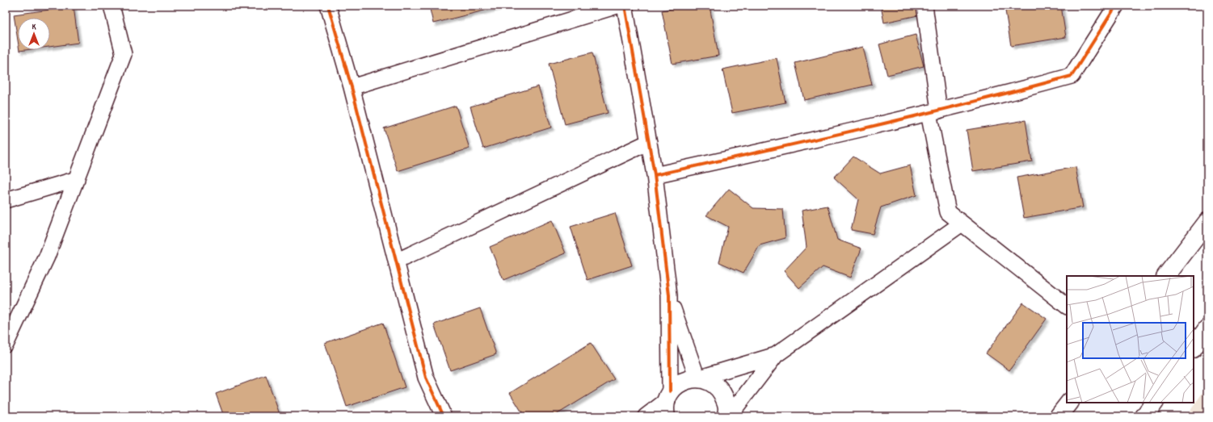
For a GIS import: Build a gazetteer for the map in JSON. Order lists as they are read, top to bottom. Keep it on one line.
{"north":"top"}
